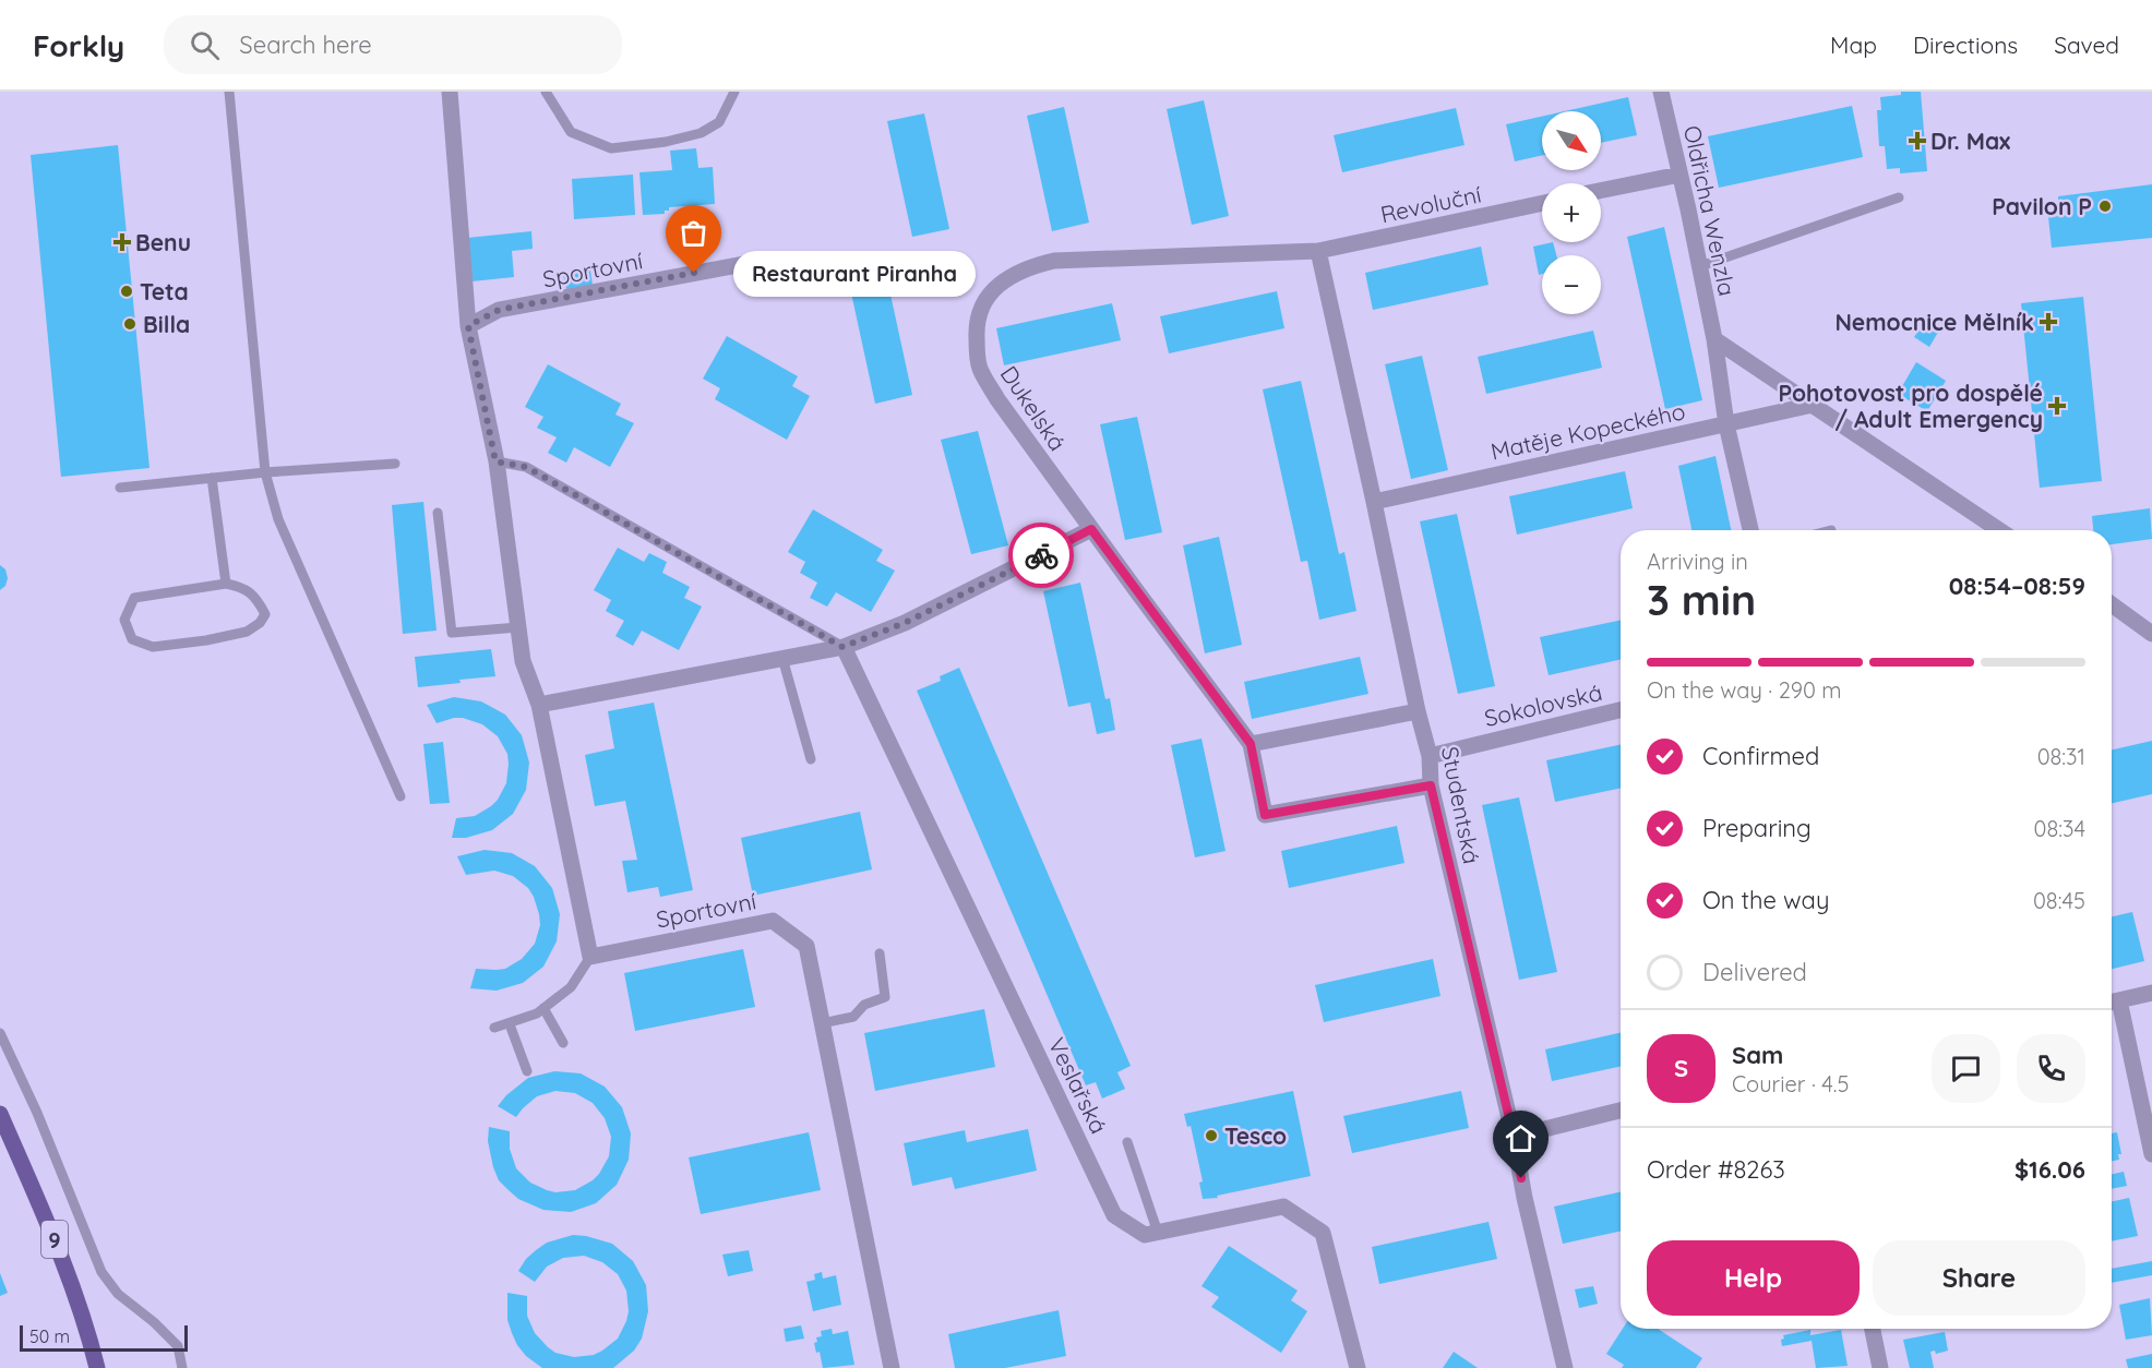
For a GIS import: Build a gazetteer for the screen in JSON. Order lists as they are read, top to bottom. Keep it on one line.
{"streets":{"main road":["9"],"street":["Revoluční","Oldřicha Wenzla","Sportovní","Dukelská","Matěje Kopeckého","Sokolovská","Studentská","Veslařská"]},"crossings":[["Revoluční","Dukelská"],["Revoluční","Studentská"],["Oldřicha Wenzla","Matěje Kopeckého"],["Dukelská","Studentská"],["Matěje Kopeckého","Studentská"],["Sokolovská","Studentská"]],"places":{"health":["Dr. Max","Benu","Nemocnice Mělník","Pohotovost pro dospělé / Adult Emergency"],"other":["Pavilon P","Restaurant Piranha","Teta","Billa","Tesco"]},"scale_bar":"50 m","north":"bottom right","page":{"header":"Forkly","search":"Search here","nav":["Map","Directions","Saved"],"map_buttons":["+","−"],"bubble":"Restaurant Piranha","heading":["3 min","Arriving in","08:54–08:59"],"panel":["Sam","Courier · 4.5","Order #8263","$16.06"],"bar":"On the way · 290 m","list":[["Confirmed","08:31"],["Preparing","08:34"],["On the way","08:45"],"Delivered"],"round":"S","buttons":["Help","Share"],"scale":"50 m"}}
